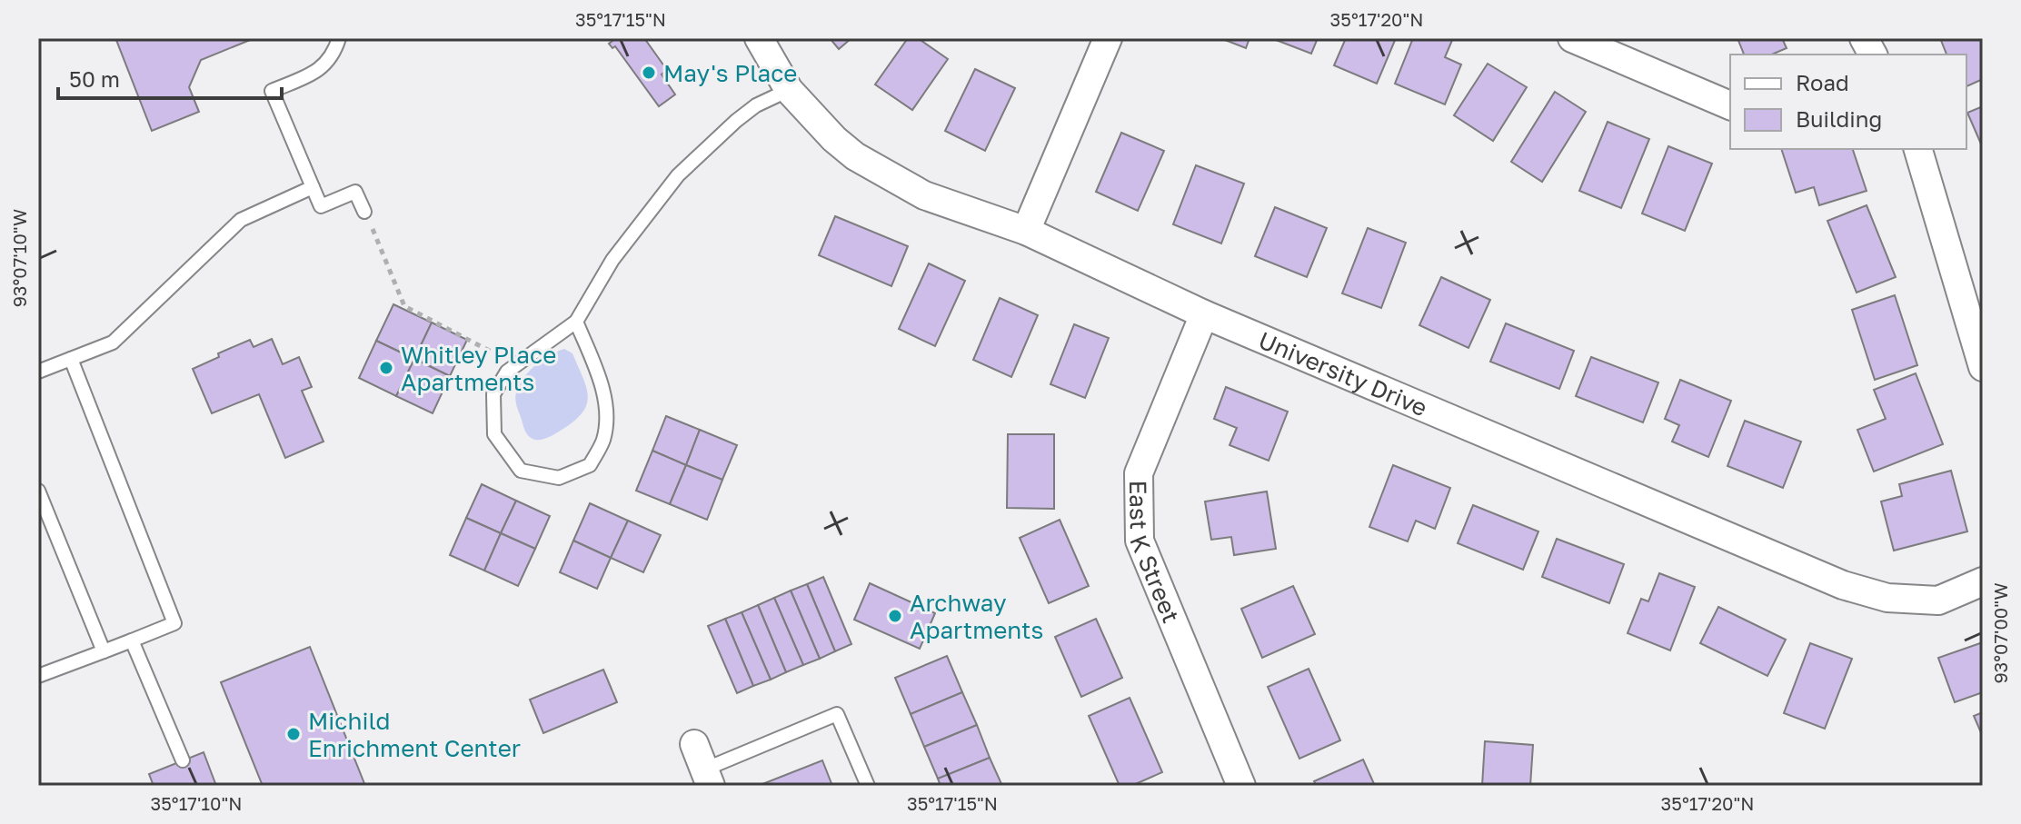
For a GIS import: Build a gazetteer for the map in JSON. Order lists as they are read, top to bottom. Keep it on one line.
{"streets":{"street":["University Drive","East K Street"]},"crossings":[["University Drive","East K Street"]],"places":["May's Place","Whitley Place Apartments","Archway Apartments","Michild Enrichment Center"],"legend":["Road","Building"],"scale_bar":"50 m","coordinates":["35°17'15\"N","35°17'20\"N","93°07'10\"W","93°07'00\"W","35°17'10\"N"]}
